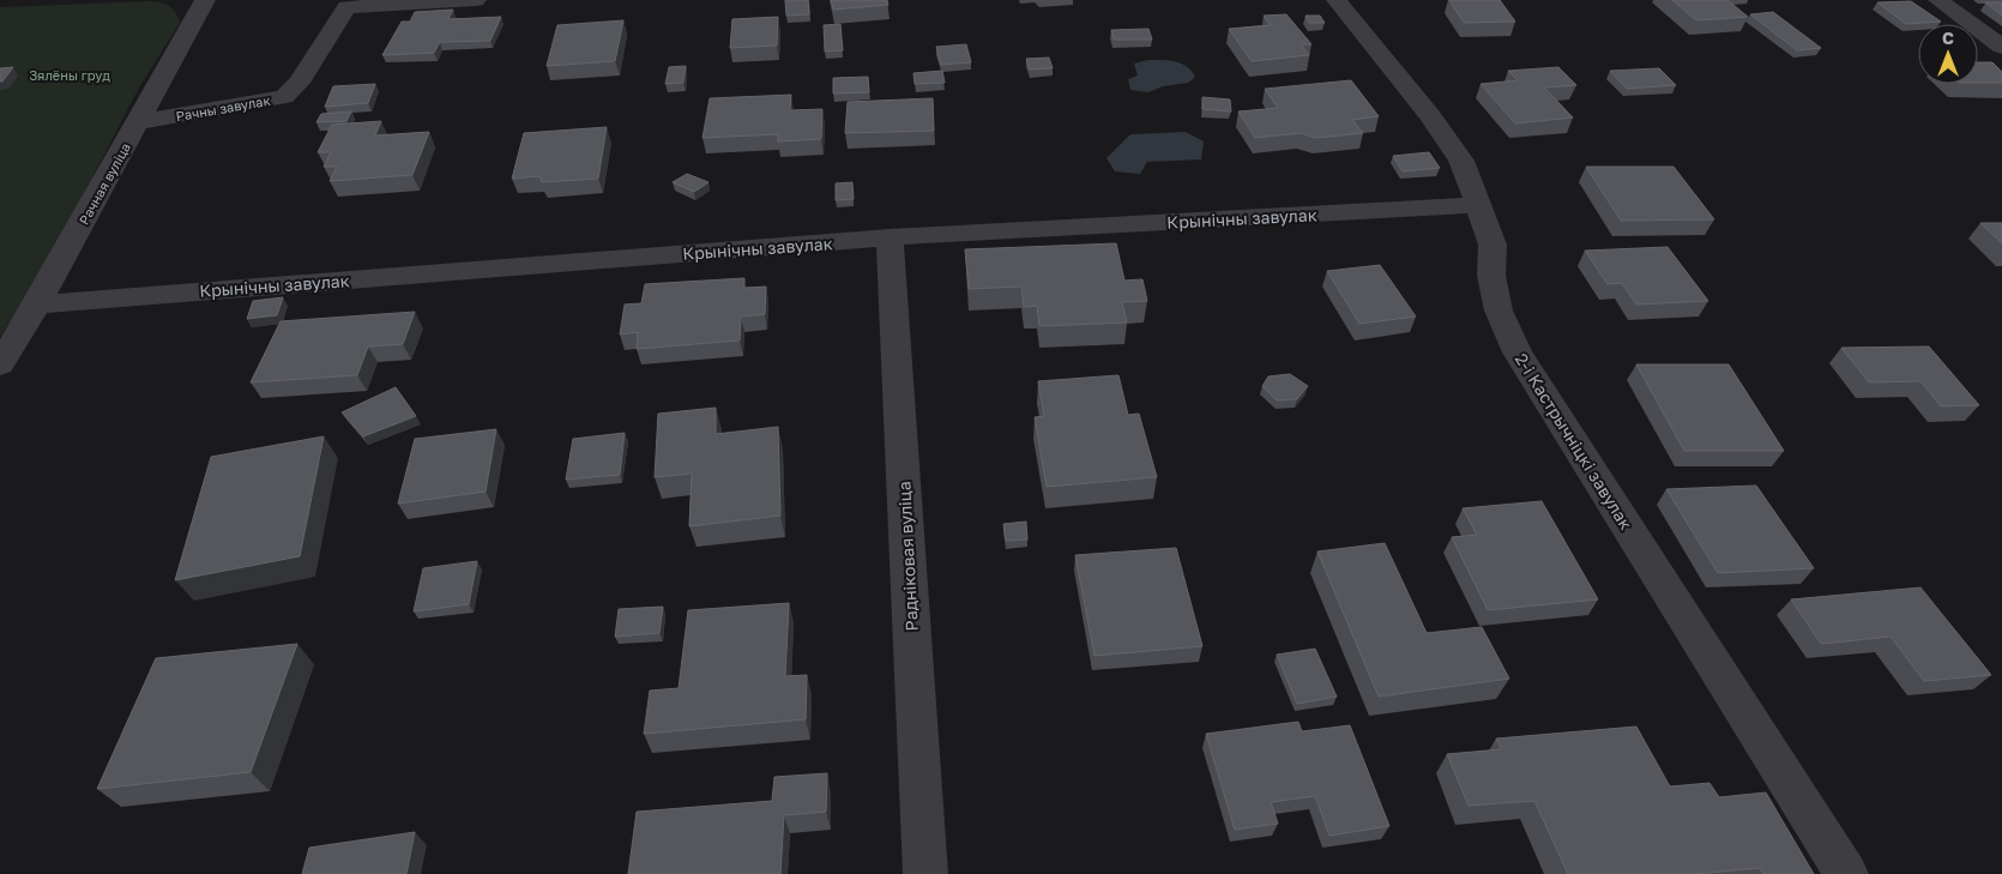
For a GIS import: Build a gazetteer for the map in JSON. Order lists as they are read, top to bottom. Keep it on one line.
{"streets":{"street":["Рачны завулак","Рачная вуліца","Крынічны завулак","2-і Кастрычніцкі завулак","Радніковая вуліца"]},"crossings":[["Рачны завулак","Рачная вуліца"],["Рачная вуліца","Крынічны завулак"],["Крынічны завулак","2-і Кастрычніцкі завулак"],["Крынічны завулак","Радніковая вуліца"]],"parks":["Зялёны груд"],"north":"top"}
